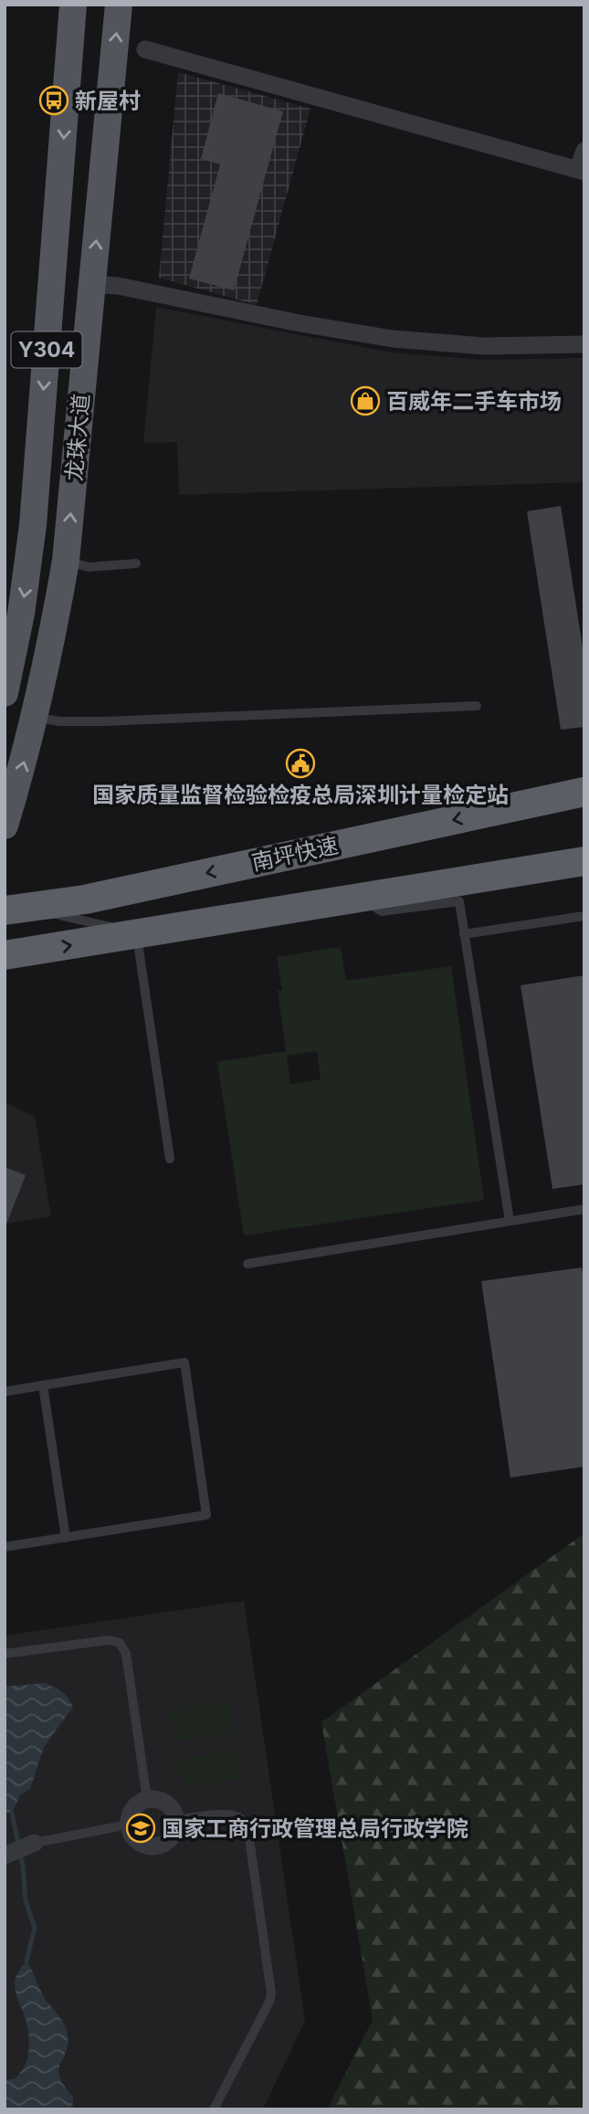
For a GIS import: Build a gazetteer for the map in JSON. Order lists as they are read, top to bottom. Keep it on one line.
{"streets":{"highway":["南坪快速"],"main road":["Y304","龙珠大道"]},"places":{"bus stop":["新屋村"],"shop":["百威年二手车市场"],"public building":["国家质量监督检验检疫总局深圳计量检定站"],"school or university":["国家工商行政管理总局行政学院"]}}
